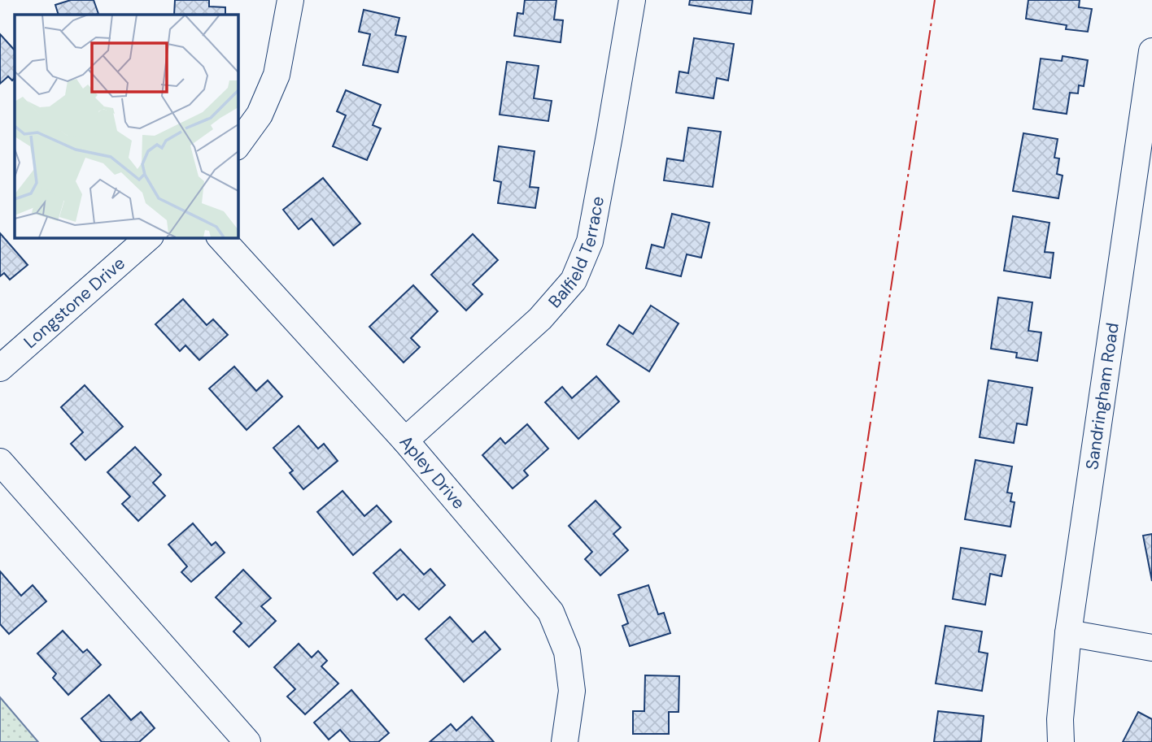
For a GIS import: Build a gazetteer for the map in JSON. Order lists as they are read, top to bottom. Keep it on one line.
{"streets":{"street":["Balfield Terrace","Longstone Drive","Sandringham Road","Apley Drive"]},"crossings":[["Balfield Terrace","Apley Drive"]]}
